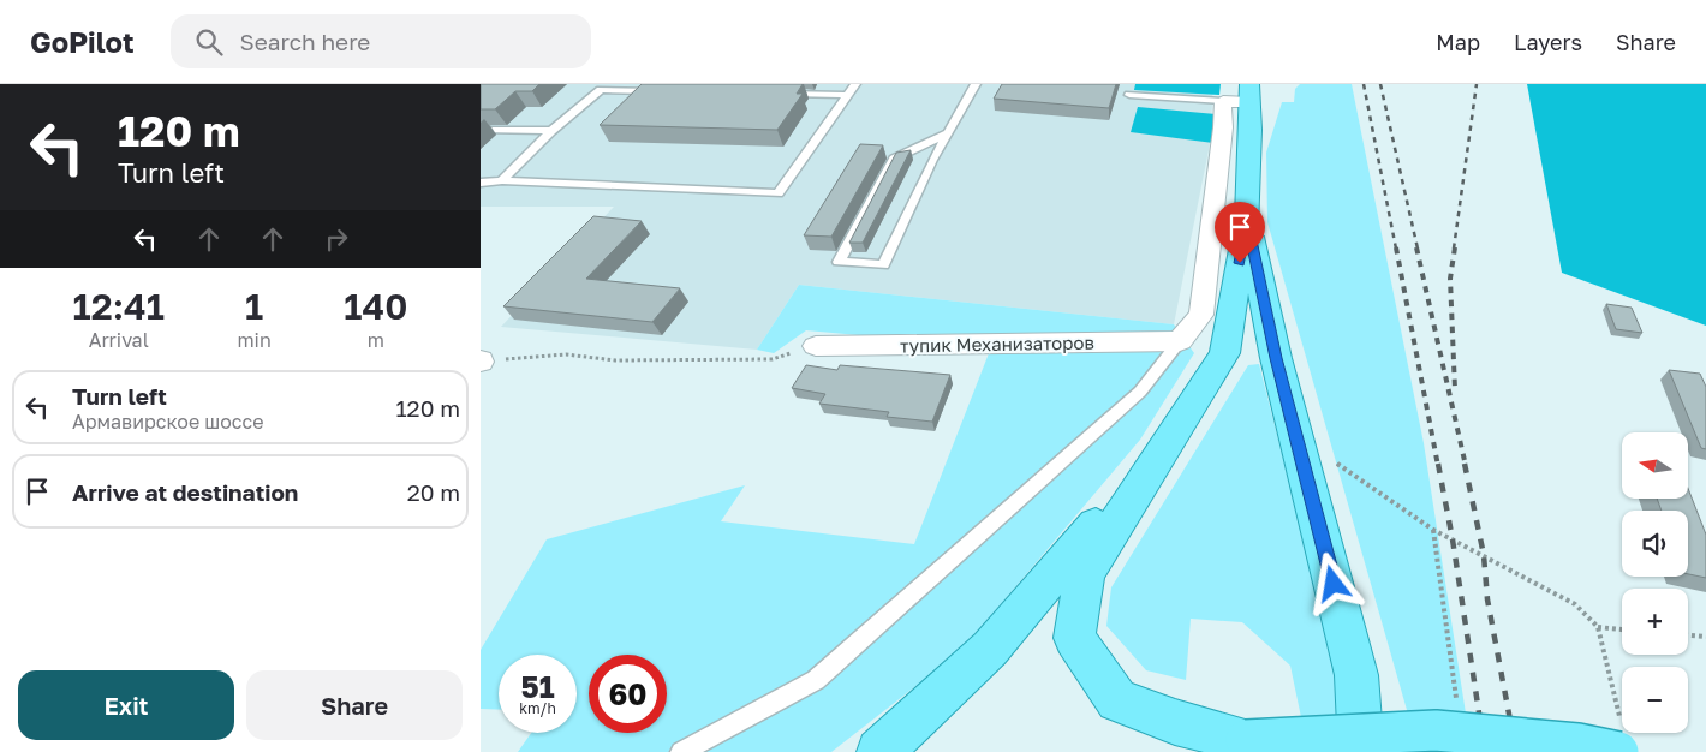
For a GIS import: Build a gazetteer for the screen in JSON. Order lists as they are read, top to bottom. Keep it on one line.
{"streets":{"street":["тупик Механизаторов"]},"north":"left","page":{"header":"GoPilot","search":"Search here","nav":["Map","Layers","Share"],"turn":["120 m","Turn left"],"eta":["12:41","Arrival","1","min","140","m"],"list":[{"name":"Turn left","note":"Армавирское шоссе","value":"120 m"},{"name":"Arrive at destination","value":"20 m"}],"map_buttons":["+","−"],"speed":"51 km/h","limit":"60","buttons":["Exit","Share"]}}
